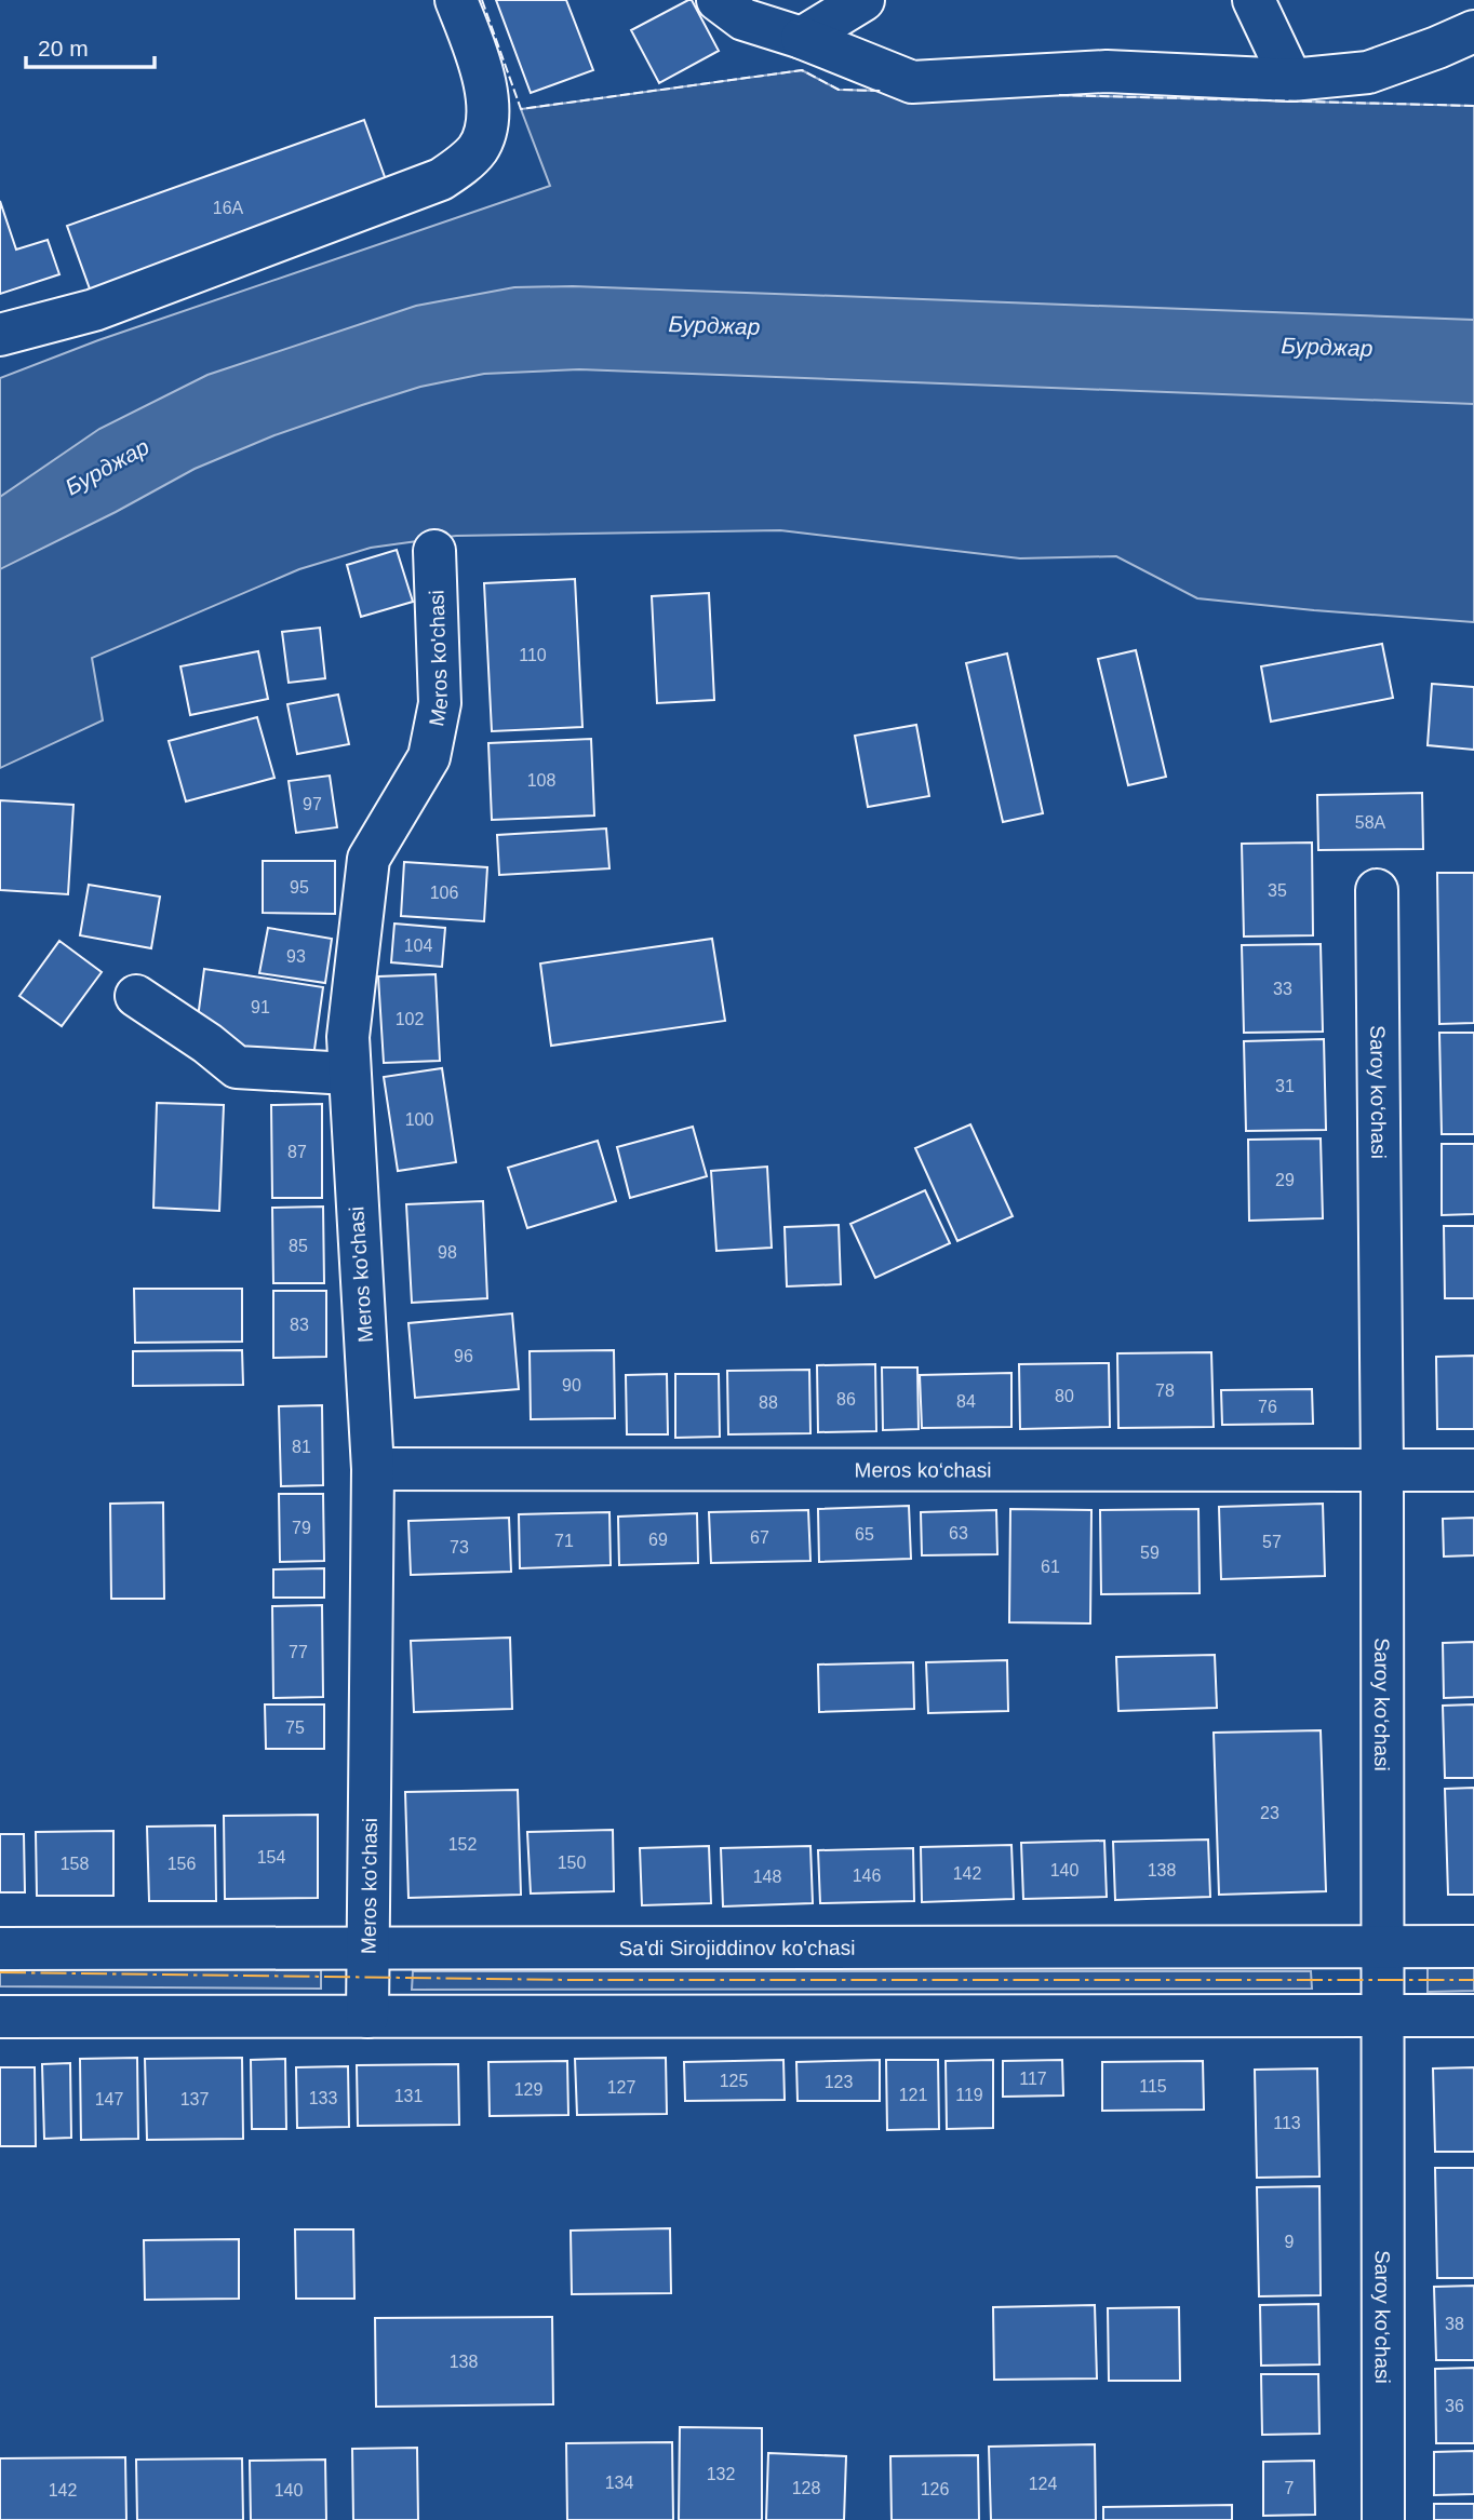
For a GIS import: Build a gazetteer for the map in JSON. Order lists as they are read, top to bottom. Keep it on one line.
{"streets":{"street":["Meros ko'chasi","Saroy ko‘chasi","Meros ko‘chasi","Sa'di Sirojiddinov ko'chasi"]},"crossings":[["Meros ko'chasi","Meros ko‘chasi"],["Meros ko'chasi","Sa'di Sirojiddinov ko'chasi"],["Saroy ko‘chasi","Meros ko‘chasi"],["Saroy ko‘chasi","Sa'di Sirojiddinov ko'chasi"]],"water":["Бурджар"],"house_numbers":["16A","110","108","97","58A","95","35","106","104","93","33","91","102","31","100","87","29","85","98","83","96","90","78","80","86","84","88","76","81","79","63","65","67","69","71","57","73","59","61","77","75","23","152","154","150","158","156","140","138","142","146","148","117","125","123","115","127","129","121","119","131","133","147","137","113","9","38","138","36","132","134","124","128","7","126","142","140"],"scale_bar":"20 m"}
